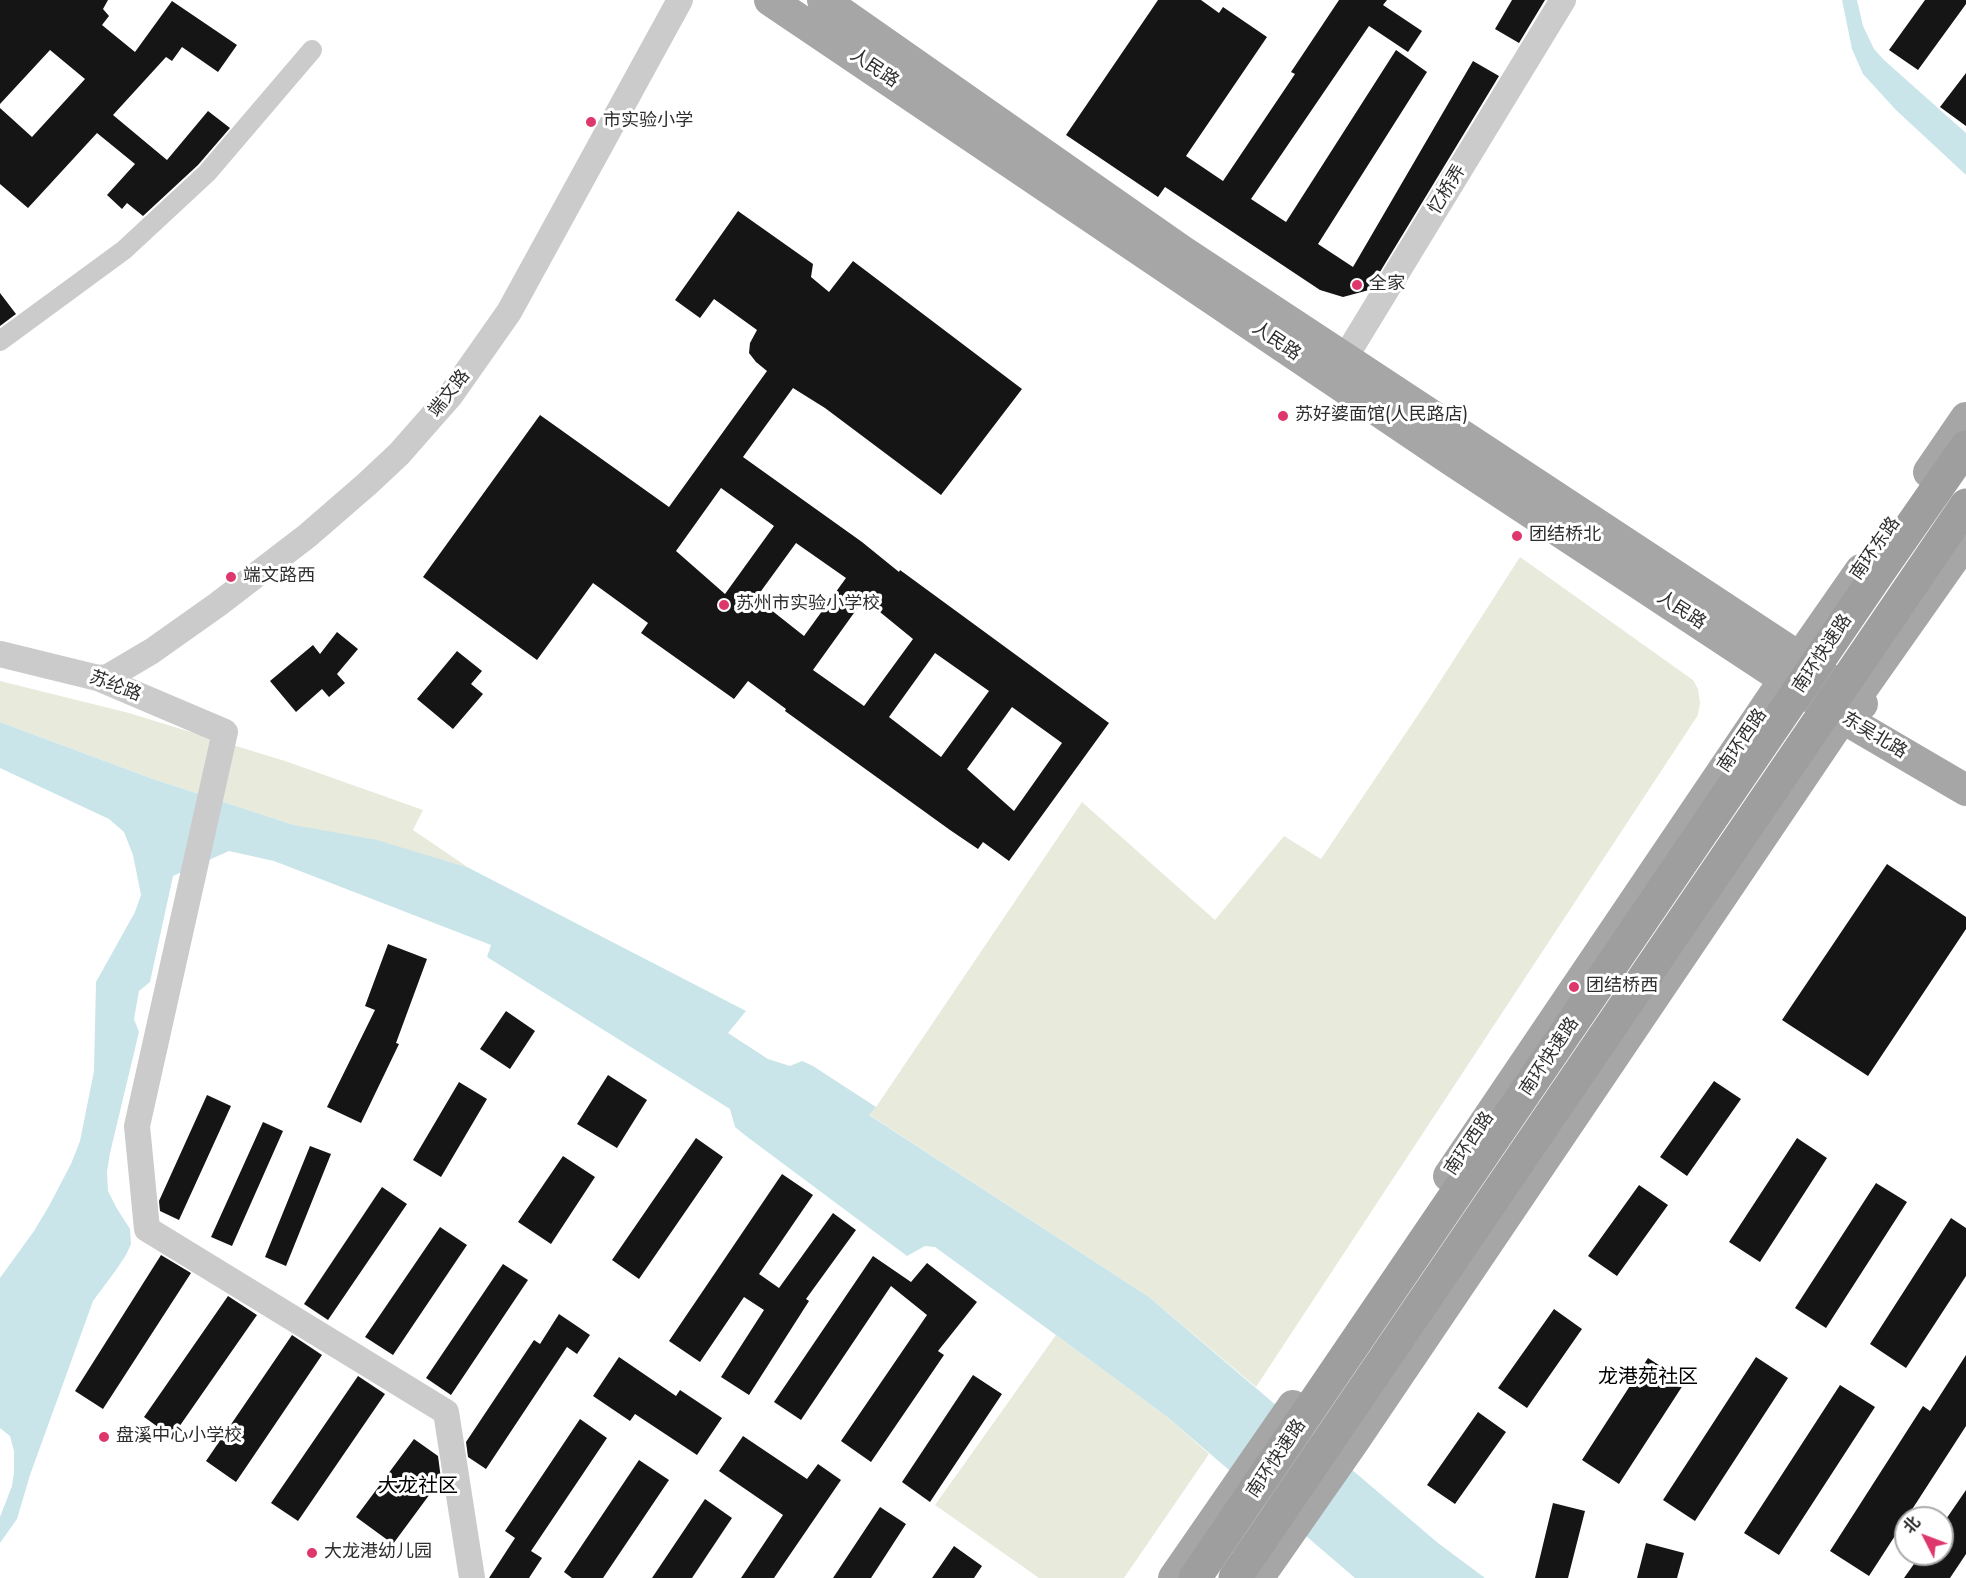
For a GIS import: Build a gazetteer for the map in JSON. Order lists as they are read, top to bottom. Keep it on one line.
{"streets":{"highway":["南环快速路"],"main road":["人民路","南环东路","东吴北路","南环西路"],"street":["忆桥弄","端文路","苏纶路"]},"crossings":[["人民路","忆桥弄"],["人民路","南环东路"],["人民路","东吴北路"],["人民路","南环西路"],["端文路","苏纶路"],["南环东路","东吴北路"],["南环东路","南环西路"],["东吴北路","南环西路"]],"districts":["龙港苑社区","大龙社区"],"places":["市实验小学","全家","苏好婆面馆(人民路店)","团结桥北","端文路西","苏州市实验小学校","团结桥西","盘溪中心小学校","大龙港幼儿园"],"north":"top left"}
